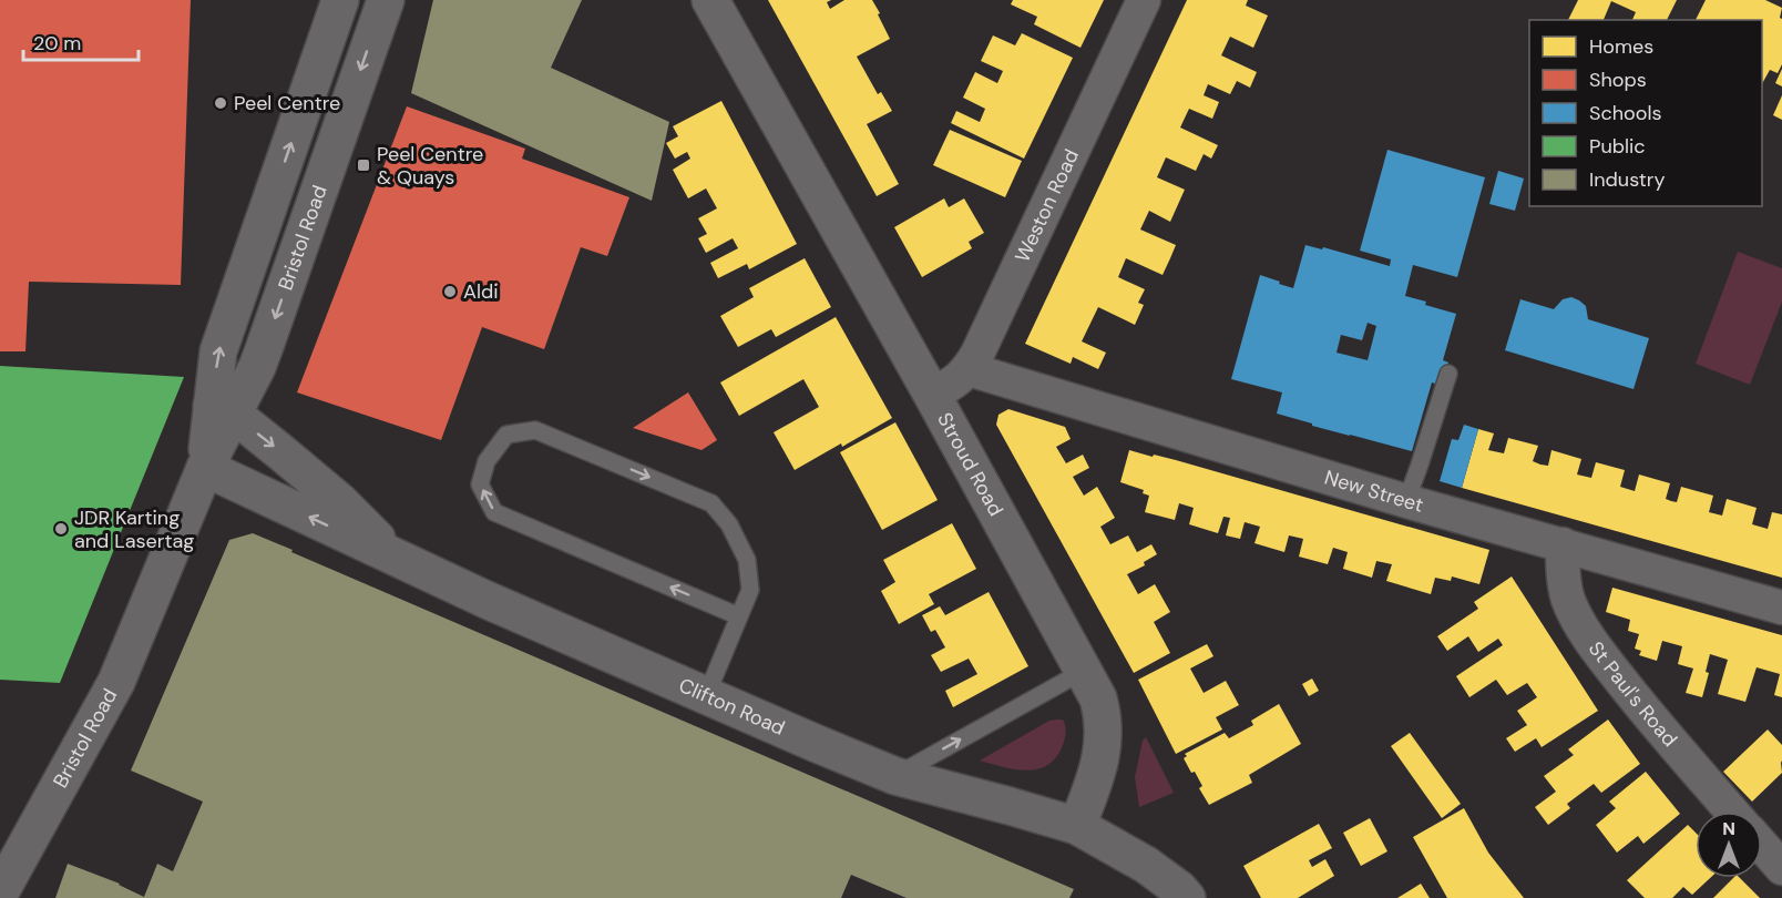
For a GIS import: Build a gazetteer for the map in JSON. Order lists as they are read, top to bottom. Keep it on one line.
{"streets":{"main road":["Bristol Road","Stroud Road","Clifton Road"],"street":["Weston Road","New Street","St Paul's Road"]},"crossings":[["Weston Road","Stroud Road"],["Weston Road","New Street"],["Bristol Road","Clifton Road"],["Stroud Road","Clifton Road"],["New Street","St Paul's Road"]],"places":{"other":["Peel Centre","Aldi","JDR Karting and Lasertag"],"transit":["Peel Centre & Quays"]},"legend":["Homes","Shops","Schools","Public","Industry"],"scale_bar":"20 m","north":"top"}
